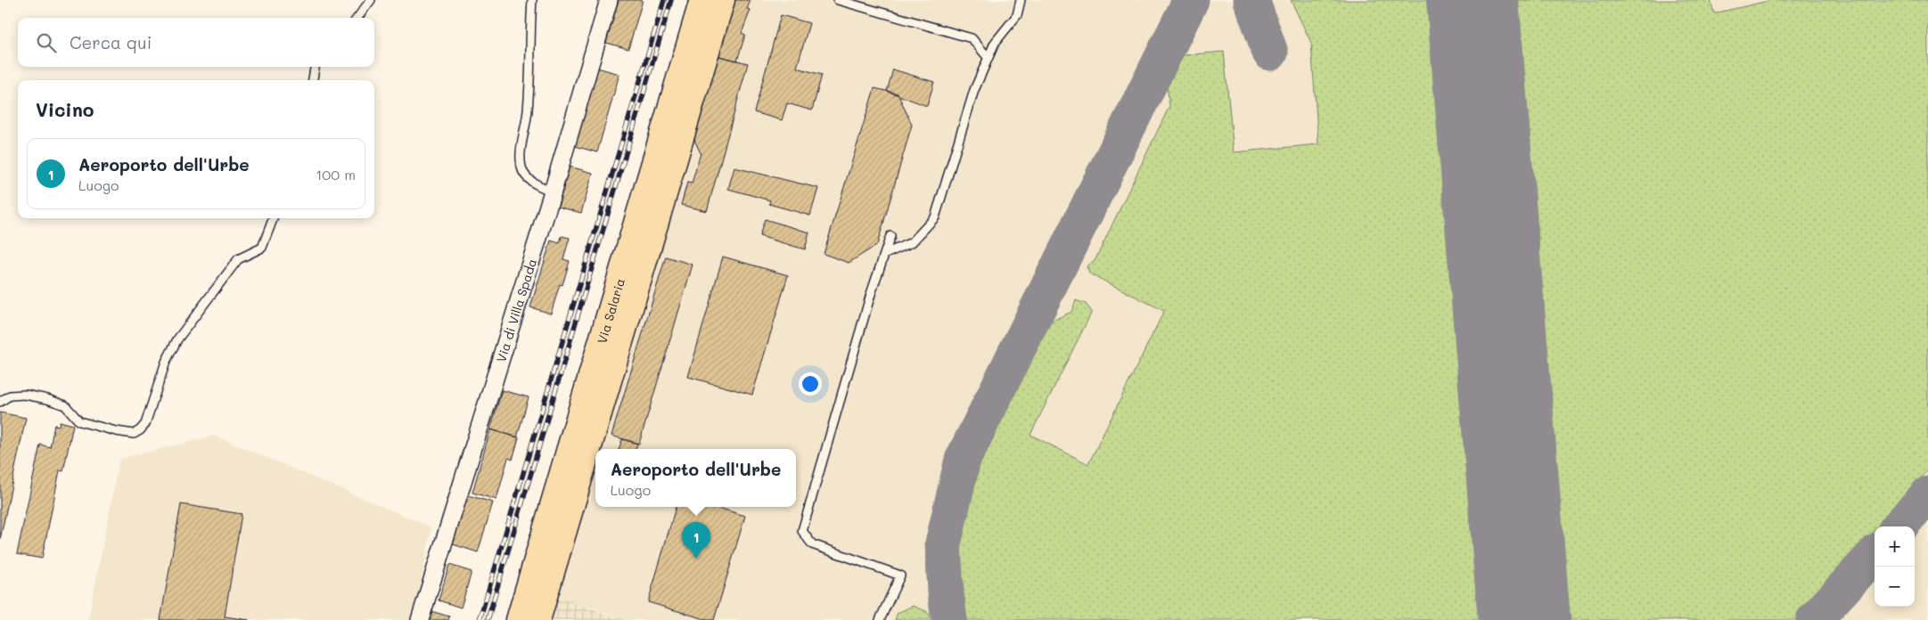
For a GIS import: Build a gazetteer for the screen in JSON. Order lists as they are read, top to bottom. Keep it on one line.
{"streets":{"main road":["Via Salaria"],"street":["Via di Villa Spada"]},"page":{"search":"Cerca qui","heading":"Vicino","list":[{"mark":"1","name":"Aeroporto dell'Urbe","note":"Luogo","value":"100 m"}],"popup":["Aeroporto dell'Urbe","Luogo"],"pins":"1","map_buttons":["+","−"]}}
